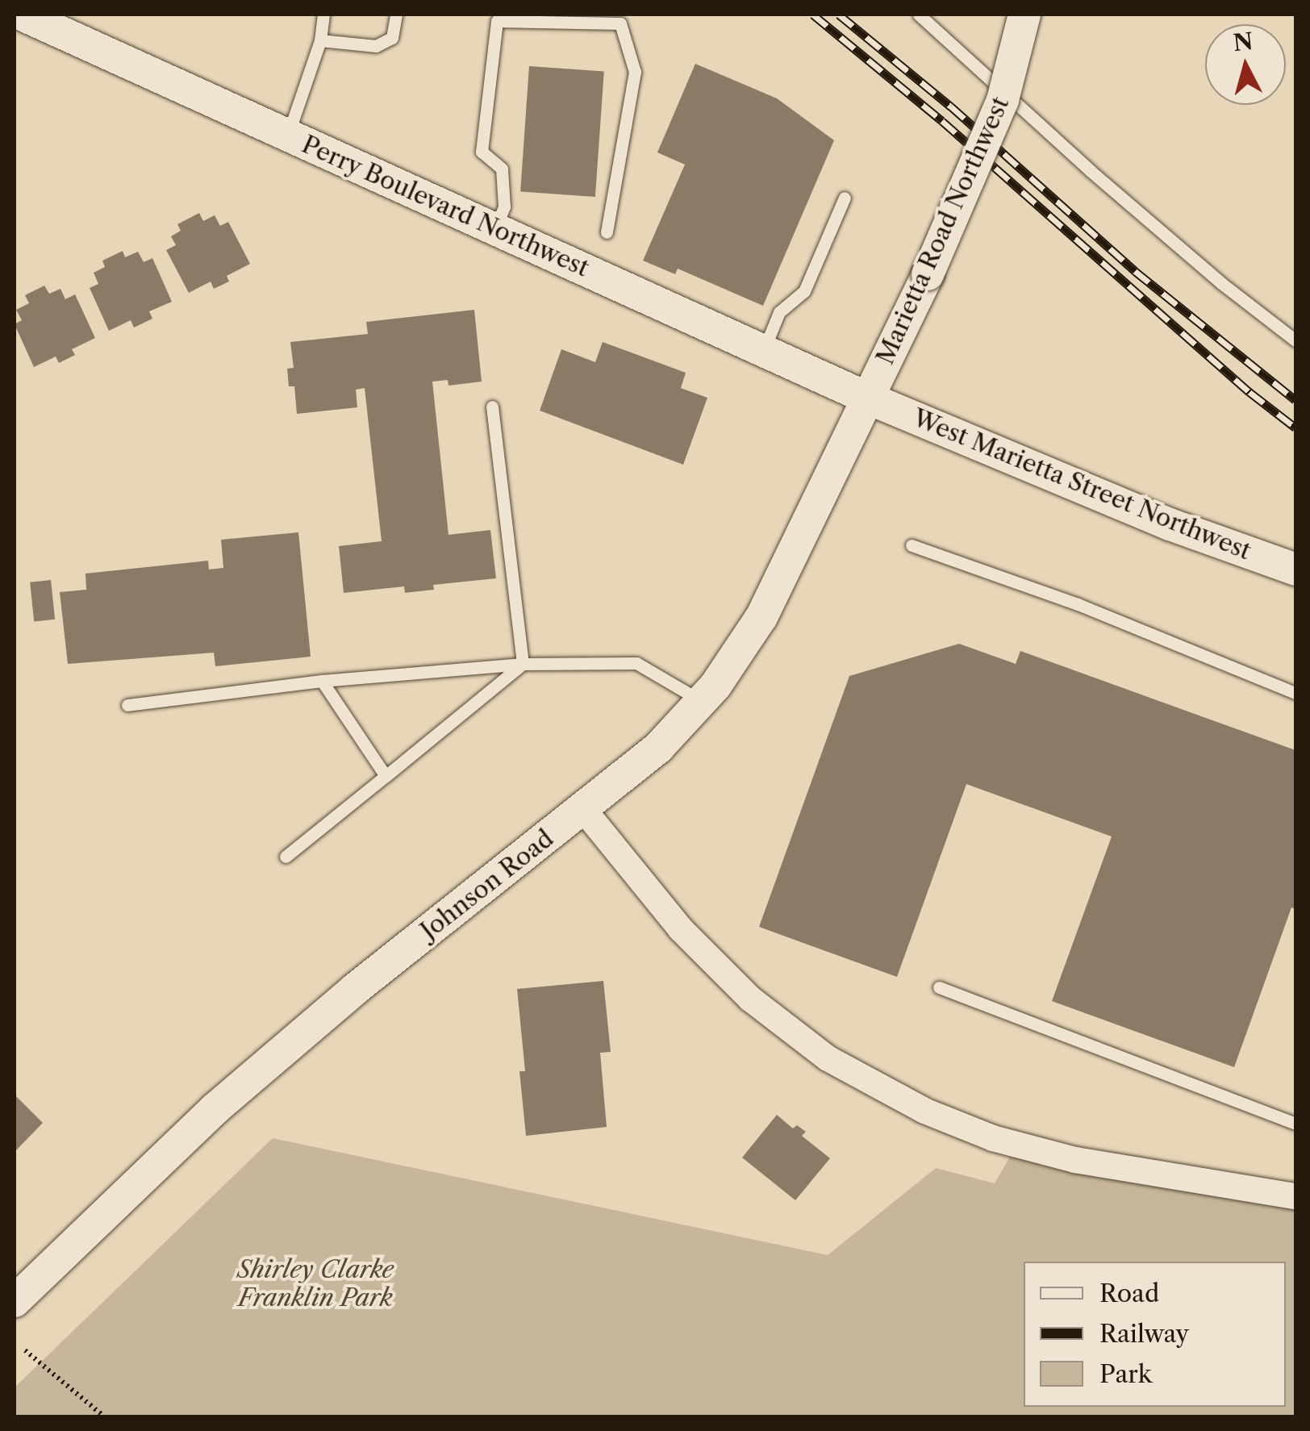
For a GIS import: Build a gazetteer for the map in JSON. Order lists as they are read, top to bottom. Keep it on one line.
{"streets":{"street":["Perry Boulevard Northwest","Marietta Road Northwest","West Marietta Street Northwest","Johnson Road"]},"crossings":[["Perry Boulevard Northwest","Marietta Road Northwest"],["Perry Boulevard Northwest","West Marietta Street Northwest"],["Perry Boulevard Northwest","Johnson Road"],["Marietta Road Northwest","West Marietta Street Northwest"],["Marietta Road Northwest","Johnson Road"],["West Marietta Street Northwest","Johnson Road"]],"parks":["Shirley Clarke Franklin Park"],"legend":["Road","Railway","Park"],"north":"top"}
